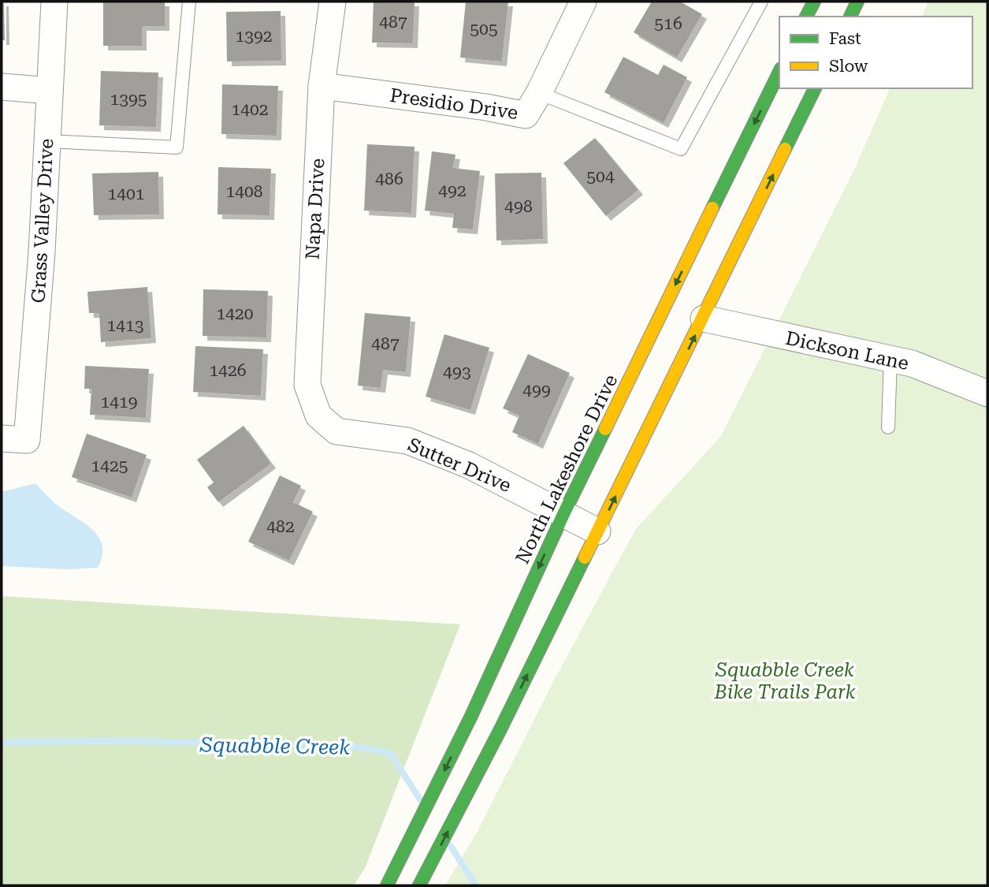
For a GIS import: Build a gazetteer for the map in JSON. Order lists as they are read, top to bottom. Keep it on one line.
{"streets":{"main road":["North Lakeshore Drive"],"street":["Presidio Drive","Napa Drive","Grass Valley Drive","Dickson Lane","Sutter Drive"]},"crossings":[["Presidio Drive","Napa Drive"],["Napa Drive","Sutter Drive"],["Sutter Drive","North Lakeshore Drive"]],"water":["Squabble Creek"],"parks":["Squabble Creek Bike Trails Park"],"house_numbers":["487","516","505","1392","1395","1402","504","486","492","1408","1401","498","1420","1413","487","1426","493","499","1419","1425","482"],"legend":["Fast","Slow"]}
